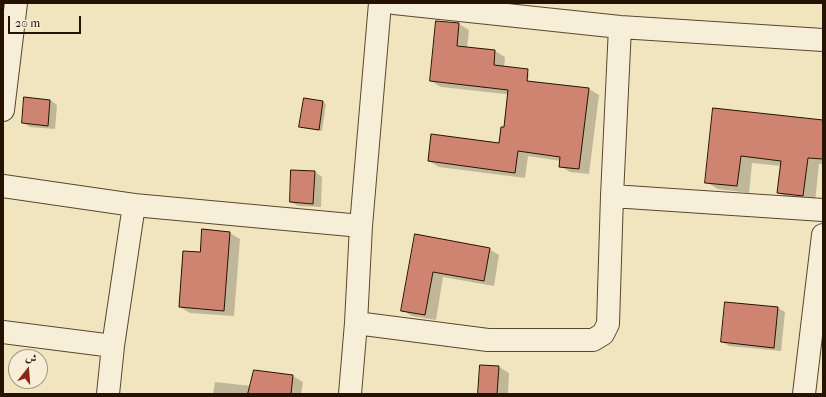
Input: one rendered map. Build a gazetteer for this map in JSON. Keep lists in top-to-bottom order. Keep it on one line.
{"scale_bar":"20 m","north":"top"}
